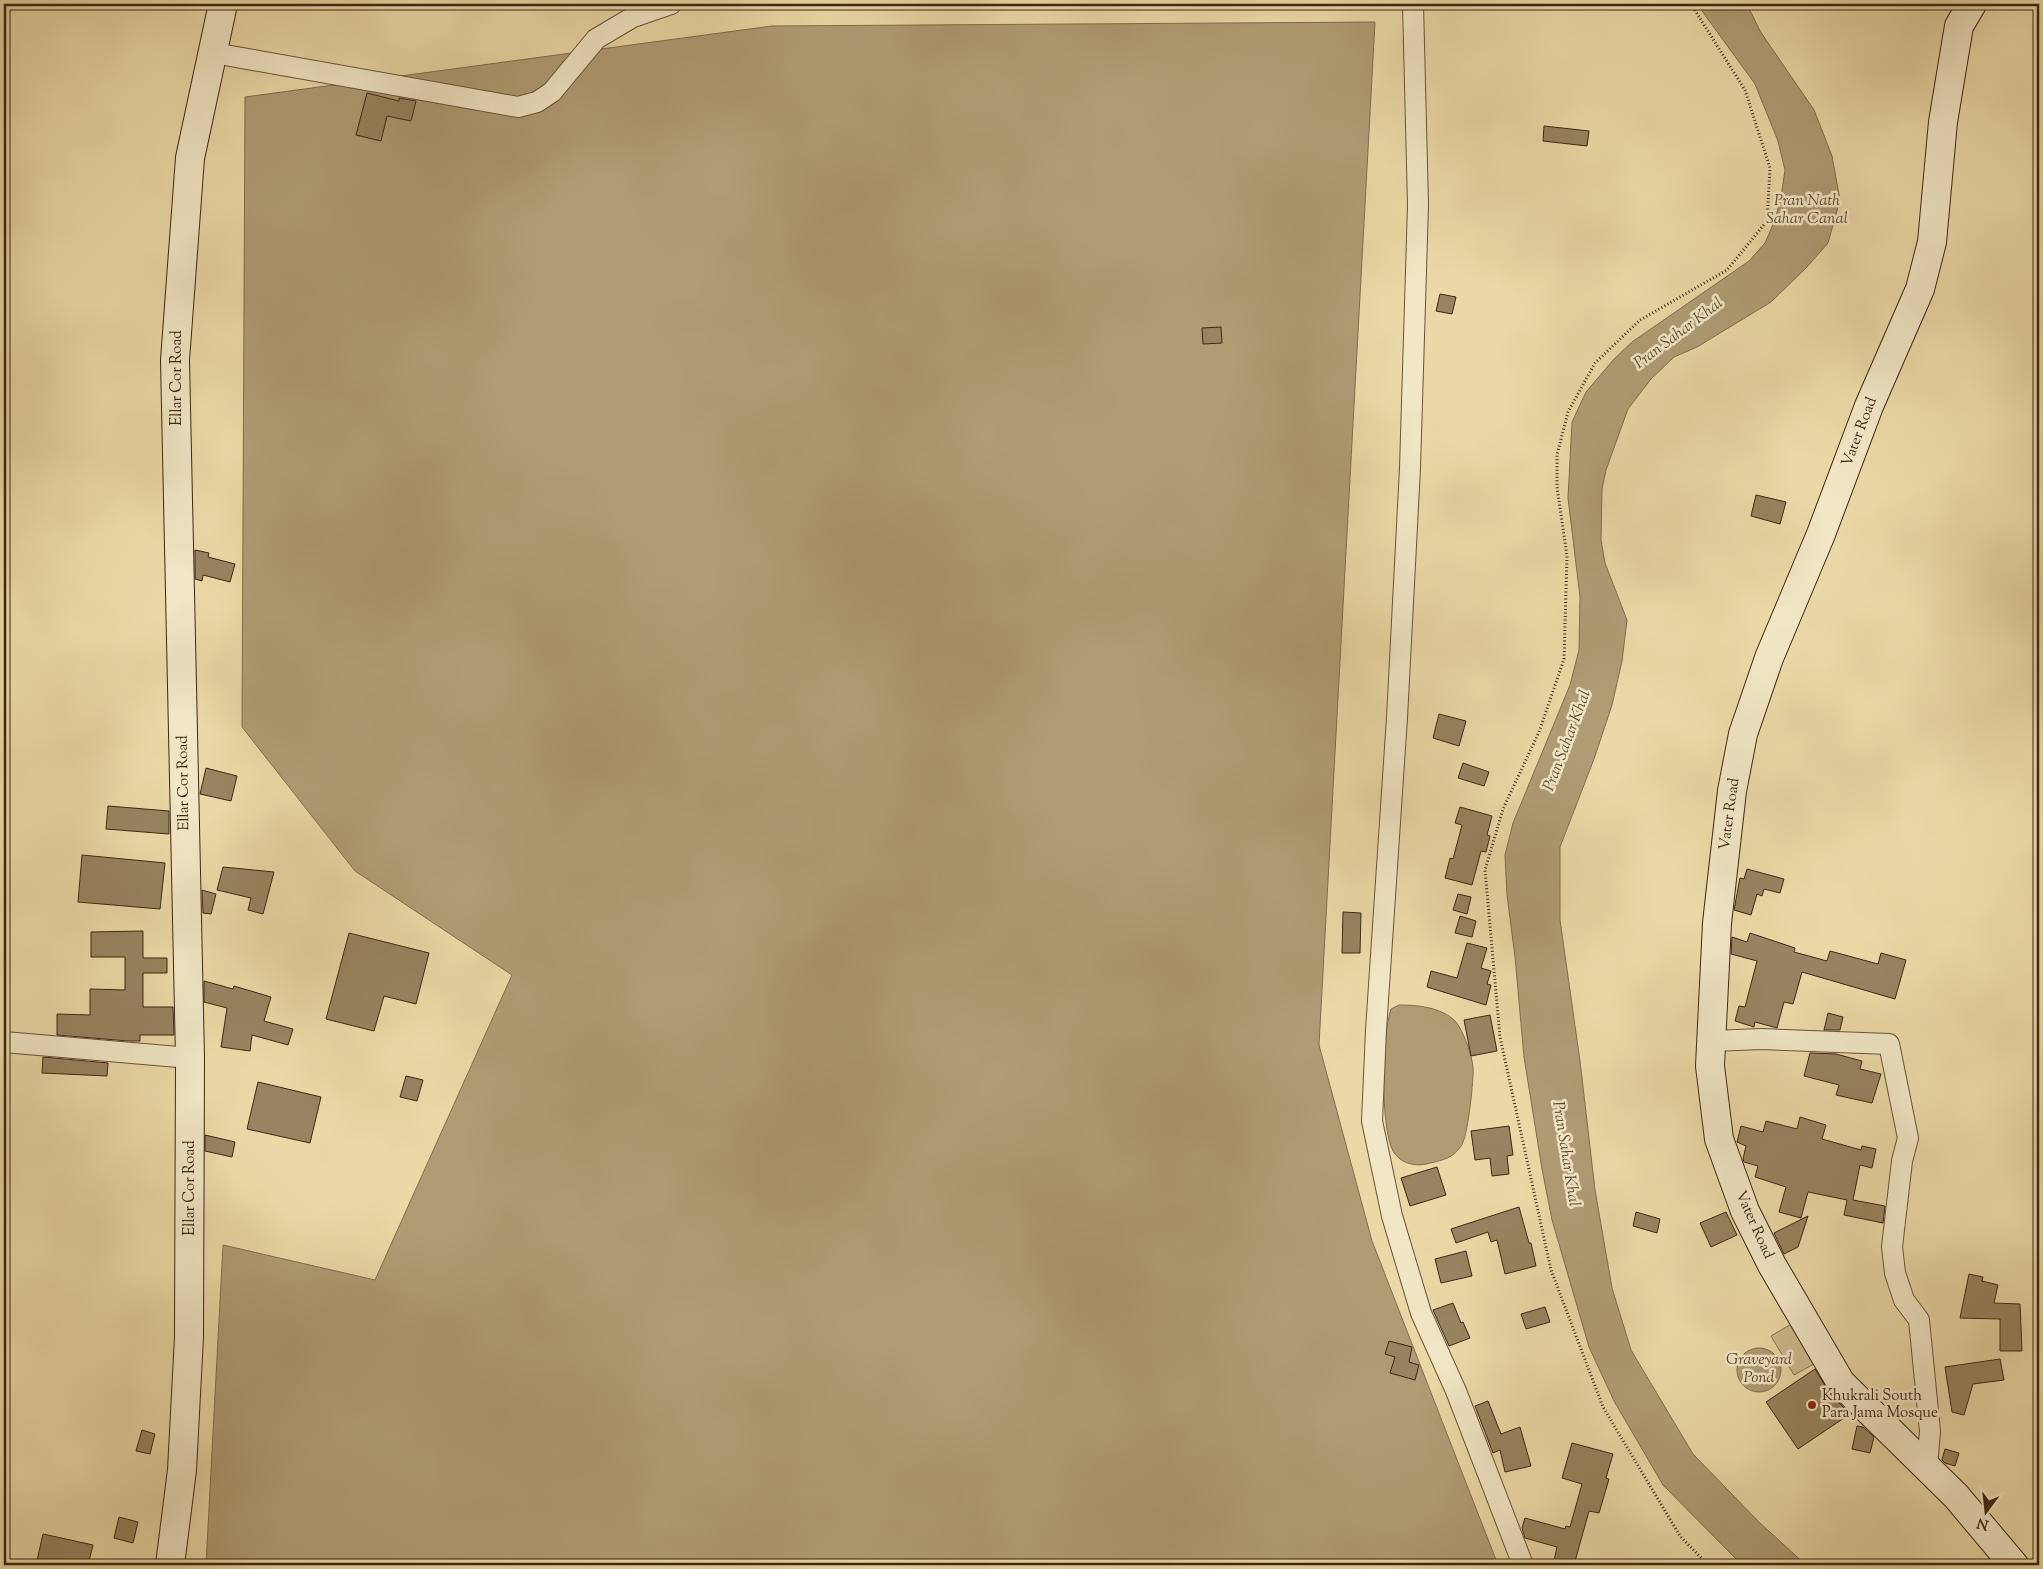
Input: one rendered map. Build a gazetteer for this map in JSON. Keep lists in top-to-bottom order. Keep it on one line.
{"streets":{"street":["Ellar Cor Road","Vater Road"]},"water":["Pran Nath Sahar Canal","Pran Sahar Khal","Graveyard Pond"],"places":["Khukrali South Para Jama Mosque"],"north":"bottom"}
